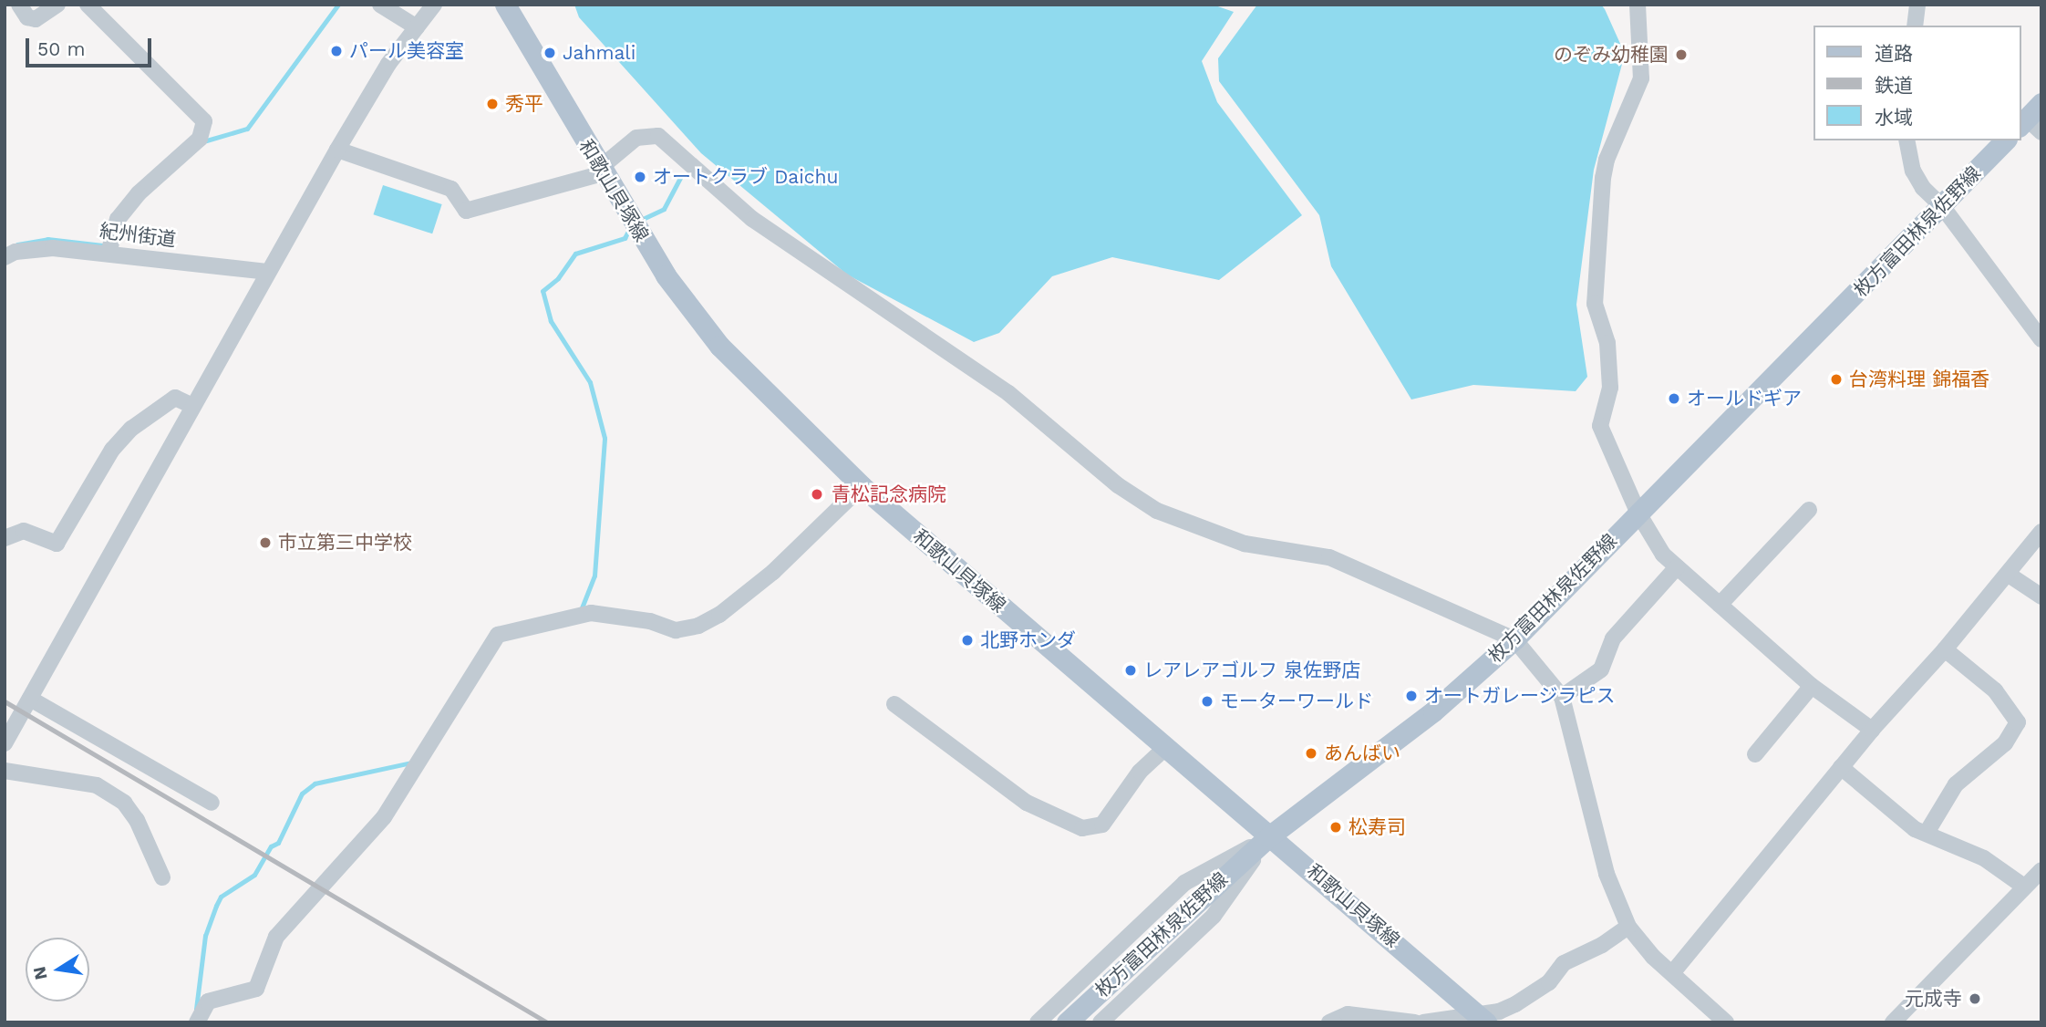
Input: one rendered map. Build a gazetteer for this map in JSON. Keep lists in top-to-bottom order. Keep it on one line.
{"streets":{"main road":["和歌山貝塚線","枚方富田林泉佐野線"],"street":["紀州街道"]},"crossings":[["和歌山貝塚線","枚方富田林泉佐野線"]],"places":["パール美容室","Jahmali","のぞみ幼稚園","秀平","オートクラブ Daichu","台湾料理 錦福香","オールドギア","青松記念病院","市立第三中学校","北野ホンダ","レアレアゴルフ 泉佐野店","オートガレージラピス","モーターワールド","あんばい","松寿司","元成寺"],"legend":["道路","鉄道","水域"],"scale_bar":"50 m","north":"left"}
